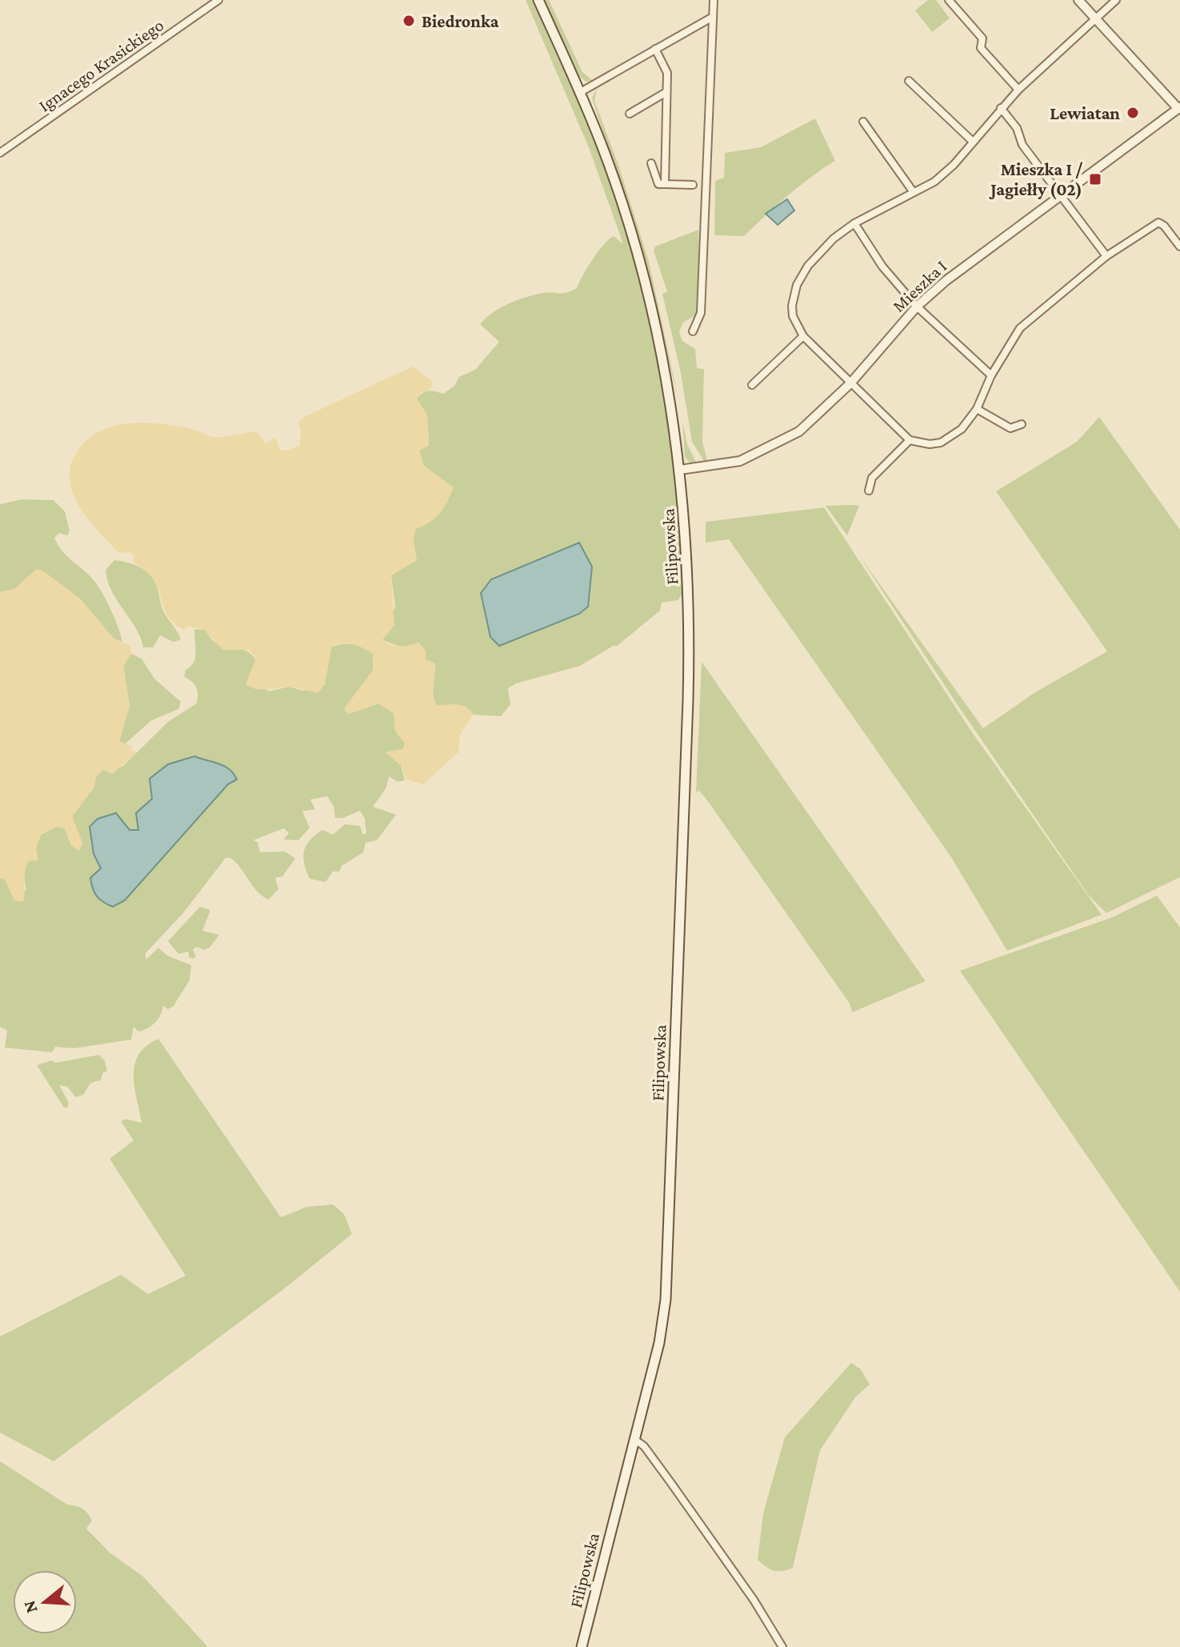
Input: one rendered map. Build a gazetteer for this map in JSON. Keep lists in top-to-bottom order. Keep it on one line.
{"streets":{"main road":["Filipowska"],"street":["Ignacego Krasickiego","Mieszka I"]},"crossings":[["Mieszka I","Filipowska"]],"places":{"other":["Biedronka","Lewiatan"],"transit":["Mieszka I / Jagiełły (02)"]},"north":"left"}
